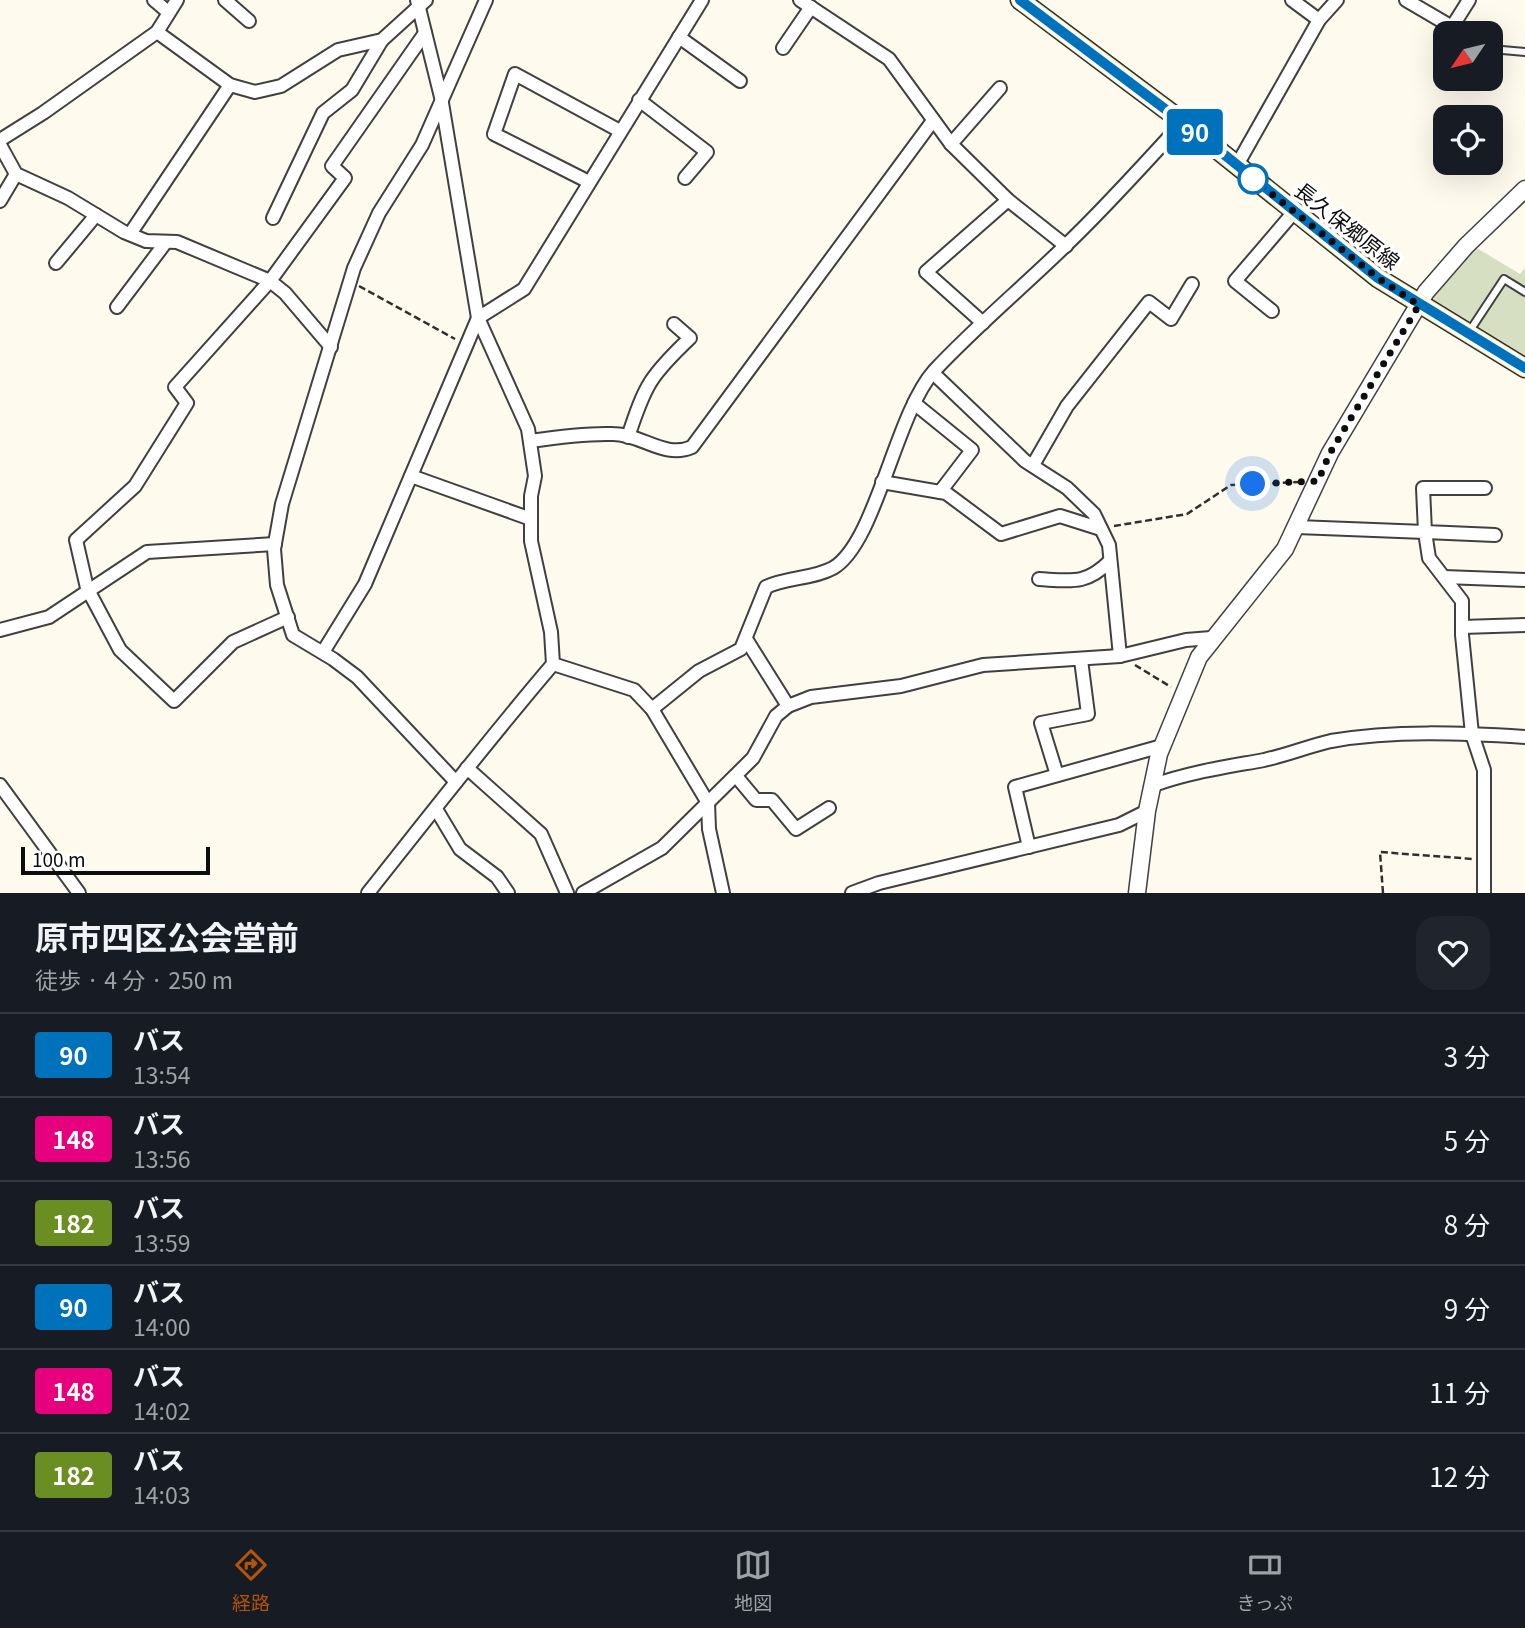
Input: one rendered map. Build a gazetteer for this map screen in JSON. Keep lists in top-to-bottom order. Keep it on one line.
{"streets":{"main road":["長久保郷原線"]},"lines":["bus line 90"],"scale_bar":"100 m","north":"bottom left","page":{"on_map":"90","scale":"100 m","heading":["原市四区公会堂前","徒歩 · 4 分 · 250 m"],"list":[{"mark":"90","name":"バス","note":"13:54","value":"3 分"},{"mark":"148","name":"バス","note":"13:56","value":"5 分"},{"mark":"182","name":"バス","note":"13:59","value":"8 分"},{"mark":"90","name":"バス","note":"14:00","value":"9 分"},{"mark":"148","name":"バス","note":"14:02","value":"11 分"},{"mark":"182","name":"バス","note":"14:03","value":"12 分"}],"tabs":["経路","地図","きっぷ"]}}
